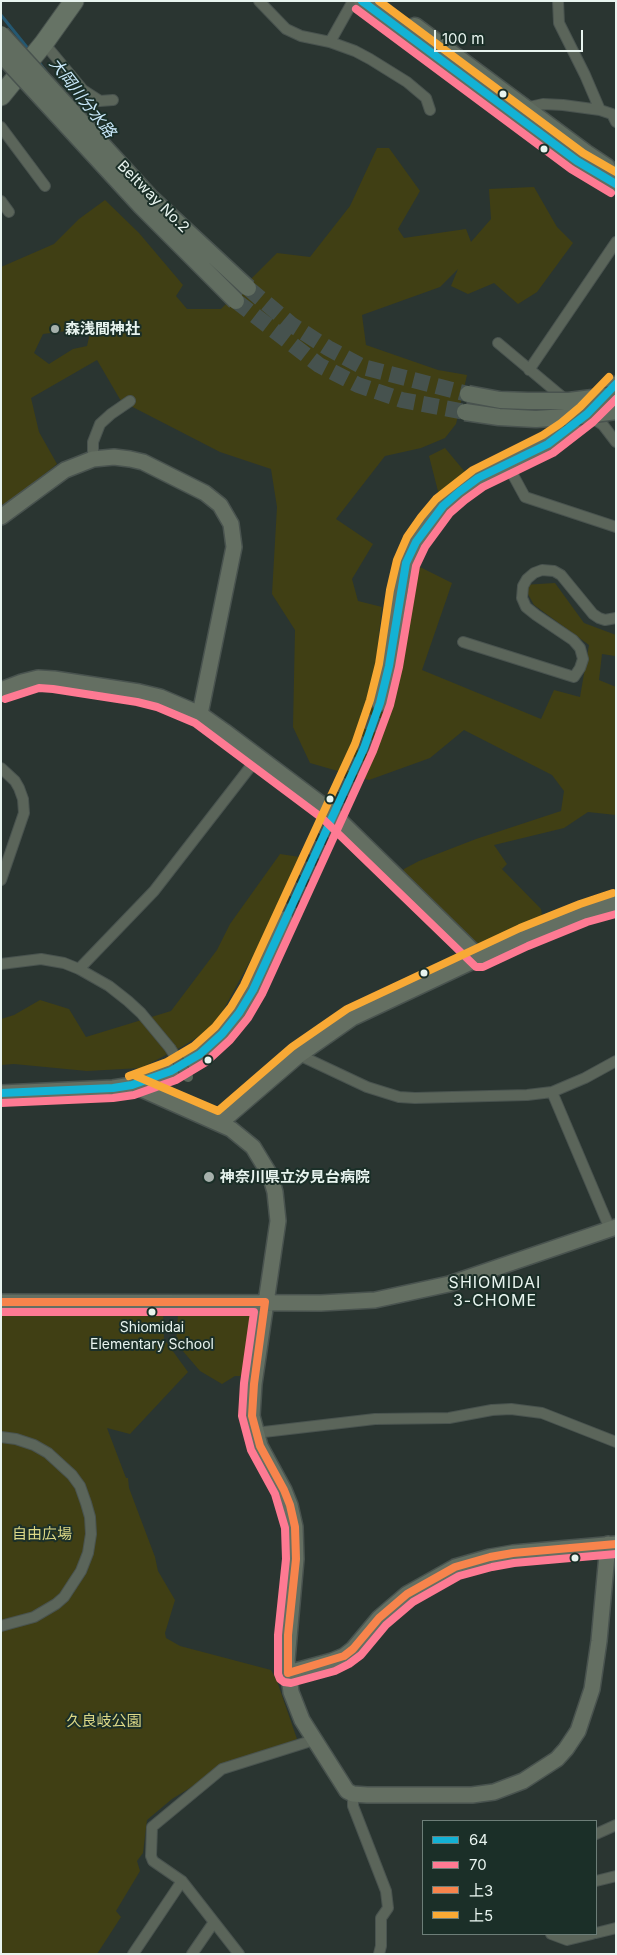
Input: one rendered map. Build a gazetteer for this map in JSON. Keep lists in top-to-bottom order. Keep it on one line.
{"streets":{"main road":["Beltway No.2"]},"districts":["SHIOMIDAI 3-CHOME"],"water":["大岡川分水路"],"parks":["自由広場","久良岐公園"],"places":["森浅間神社","神奈川県立汐見台病院","Shiomidai Elementary School"],"lines":["transit line 64","transit line 上5","transit line 70","transit line 上3"],"legend":["64","70","上3","上5"],"scale_bar":"100 m"}
